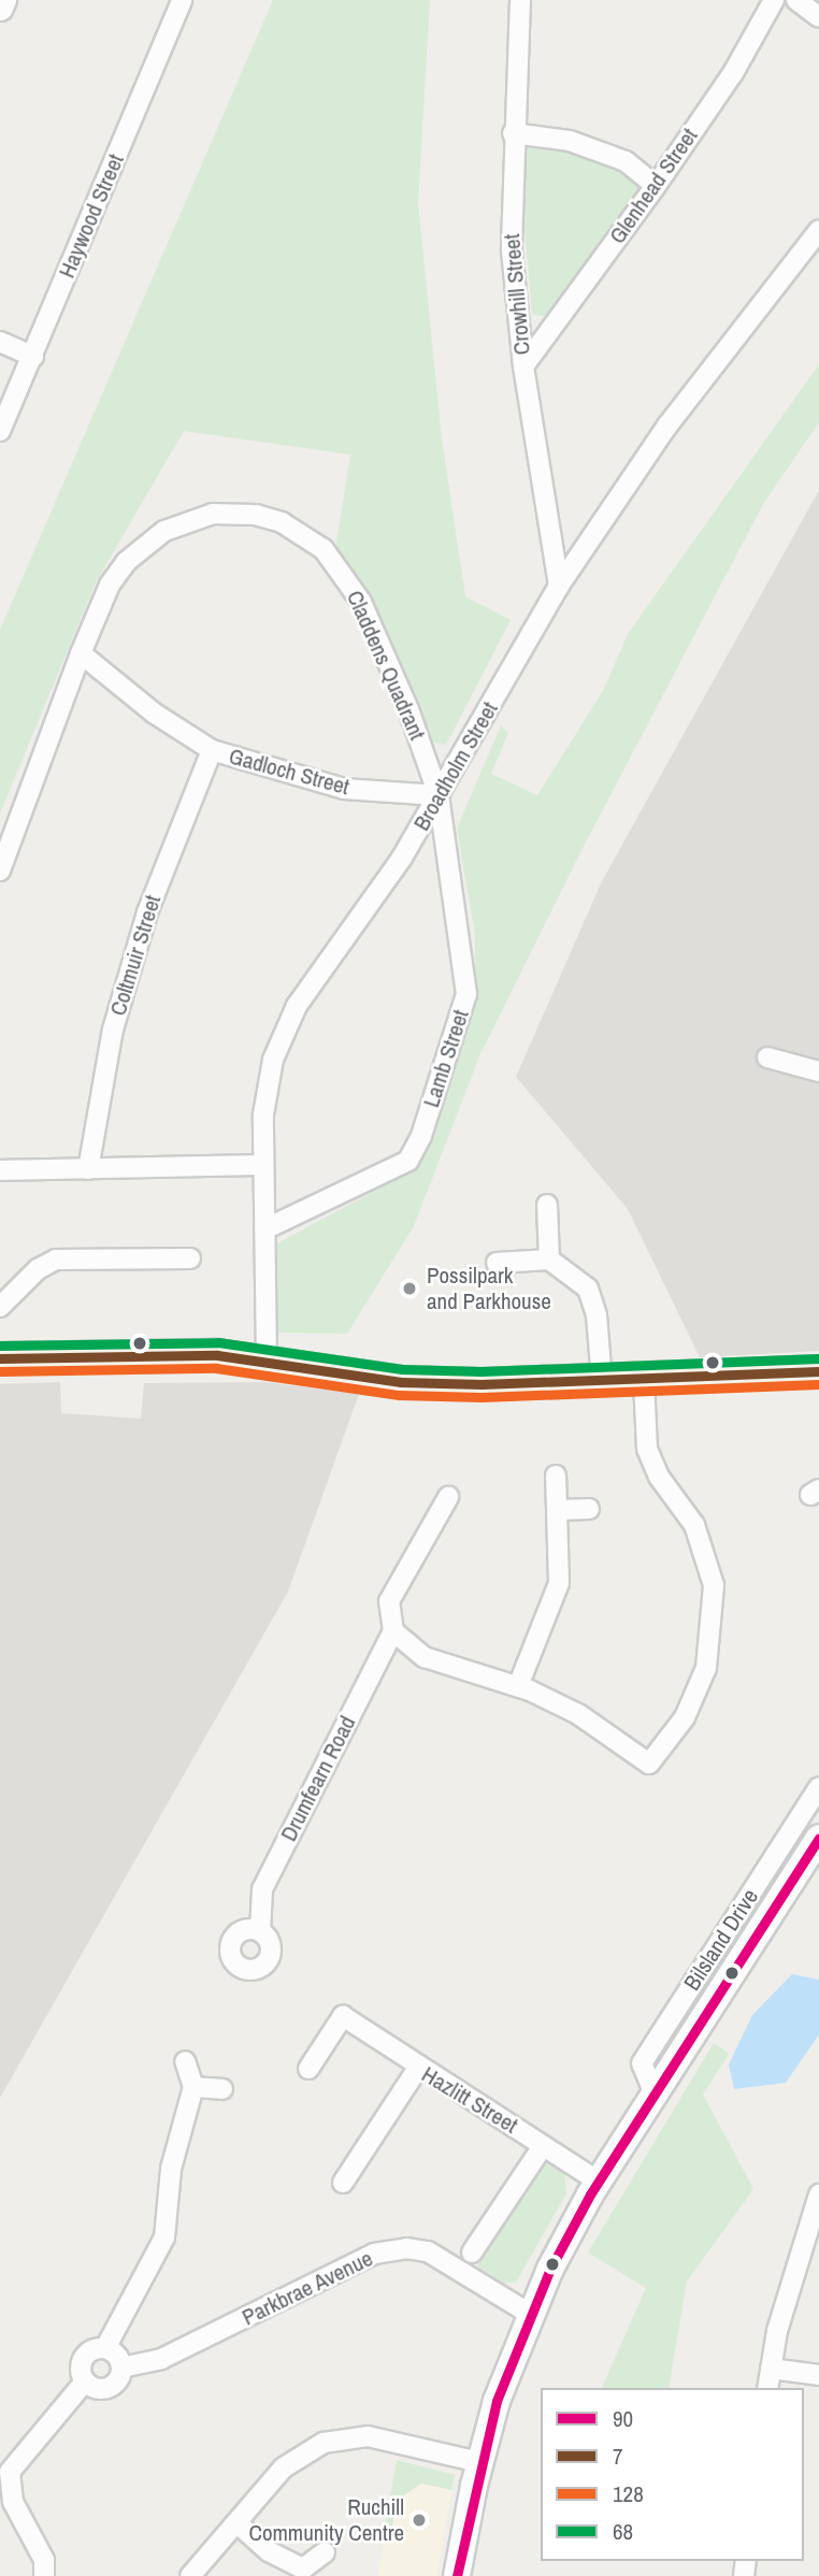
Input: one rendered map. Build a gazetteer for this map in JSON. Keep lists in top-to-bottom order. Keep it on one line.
{"streets":{"main road":["Bilsland Drive"],"street":["Glenhead Street","Haywood Street","Crowhill Street","Claddens Quadrant","Broadholm Street","Gadloch Street","Coltmuir Street","Lamb Street","Drumfearn Road","Hazlitt Street","Parkbrae Avenue"]},"crossings":[["Glenhead Street","Crowhill Street"],["Crowhill Street","Broadholm Street"],["Claddens Quadrant","Broadholm Street"],["Claddens Quadrant","Gadloch Street"],["Claddens Quadrant","Lamb Street"],["Broadholm Street","Gadloch Street"],["Broadholm Street","Lamb Street"],["Gadloch Street","Coltmuir Street"],["Gadloch Street","Lamb Street"],["Bilsland Drive","Hazlitt Street"],["Bilsland Drive","Parkbrae Avenue"]],"places":["Possilpark and Parkhouse","Ruchill Community Centre"],"lines":["transit line 68","transit line 7","transit line 128","transit line 90"],"legend":["90","7","128","68"]}
